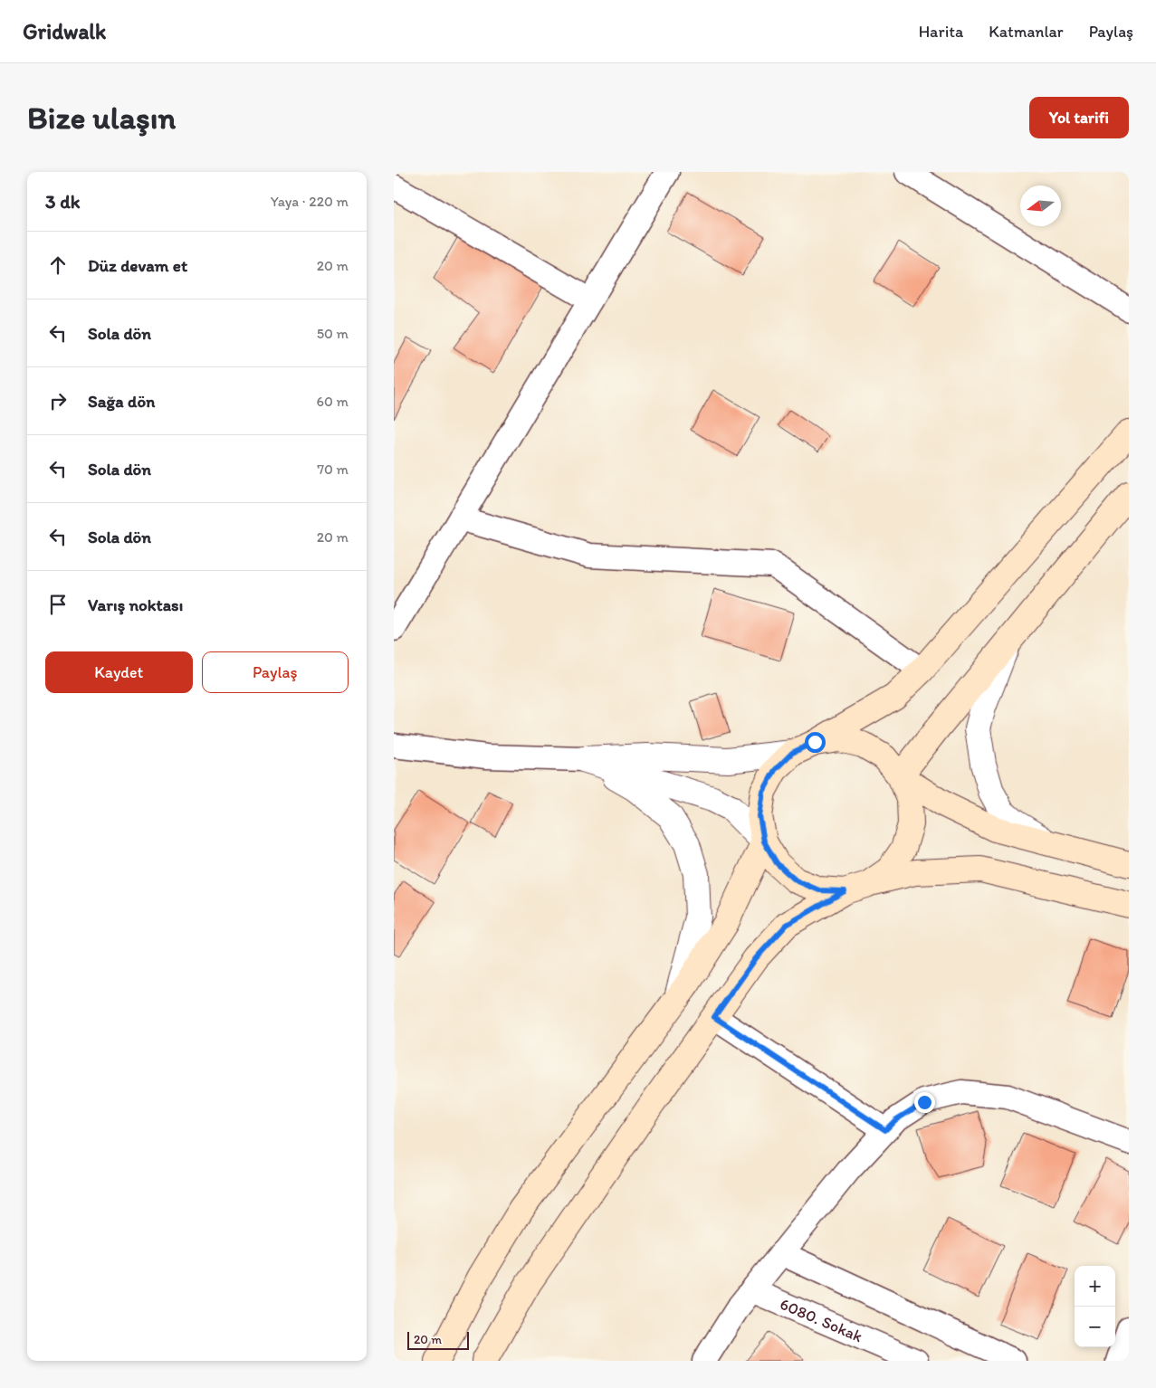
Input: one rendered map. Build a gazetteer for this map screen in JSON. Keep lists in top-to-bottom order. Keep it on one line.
{"streets":{"street":["6080. Sokak"]},"scale_bar":"20 m","north":"left","page":{"header":"Gridwalk","nav":["Harita","Katmanlar","Paylaş"],"buttons":["Yol tarifi",["Kaydet","Paylaş"]],"title":"Bize ulaşın","heading":["3 dk","Yaya · 220 m"],"list":[["Düz devam et","20 m"],["Sola dön","50 m"],["Sağa dön","60 m"],["Sola dön","70 m"],["Sola dön","20 m"],"Varış noktası"],"map_buttons":["+","−"],"scale":"20 m"}}
